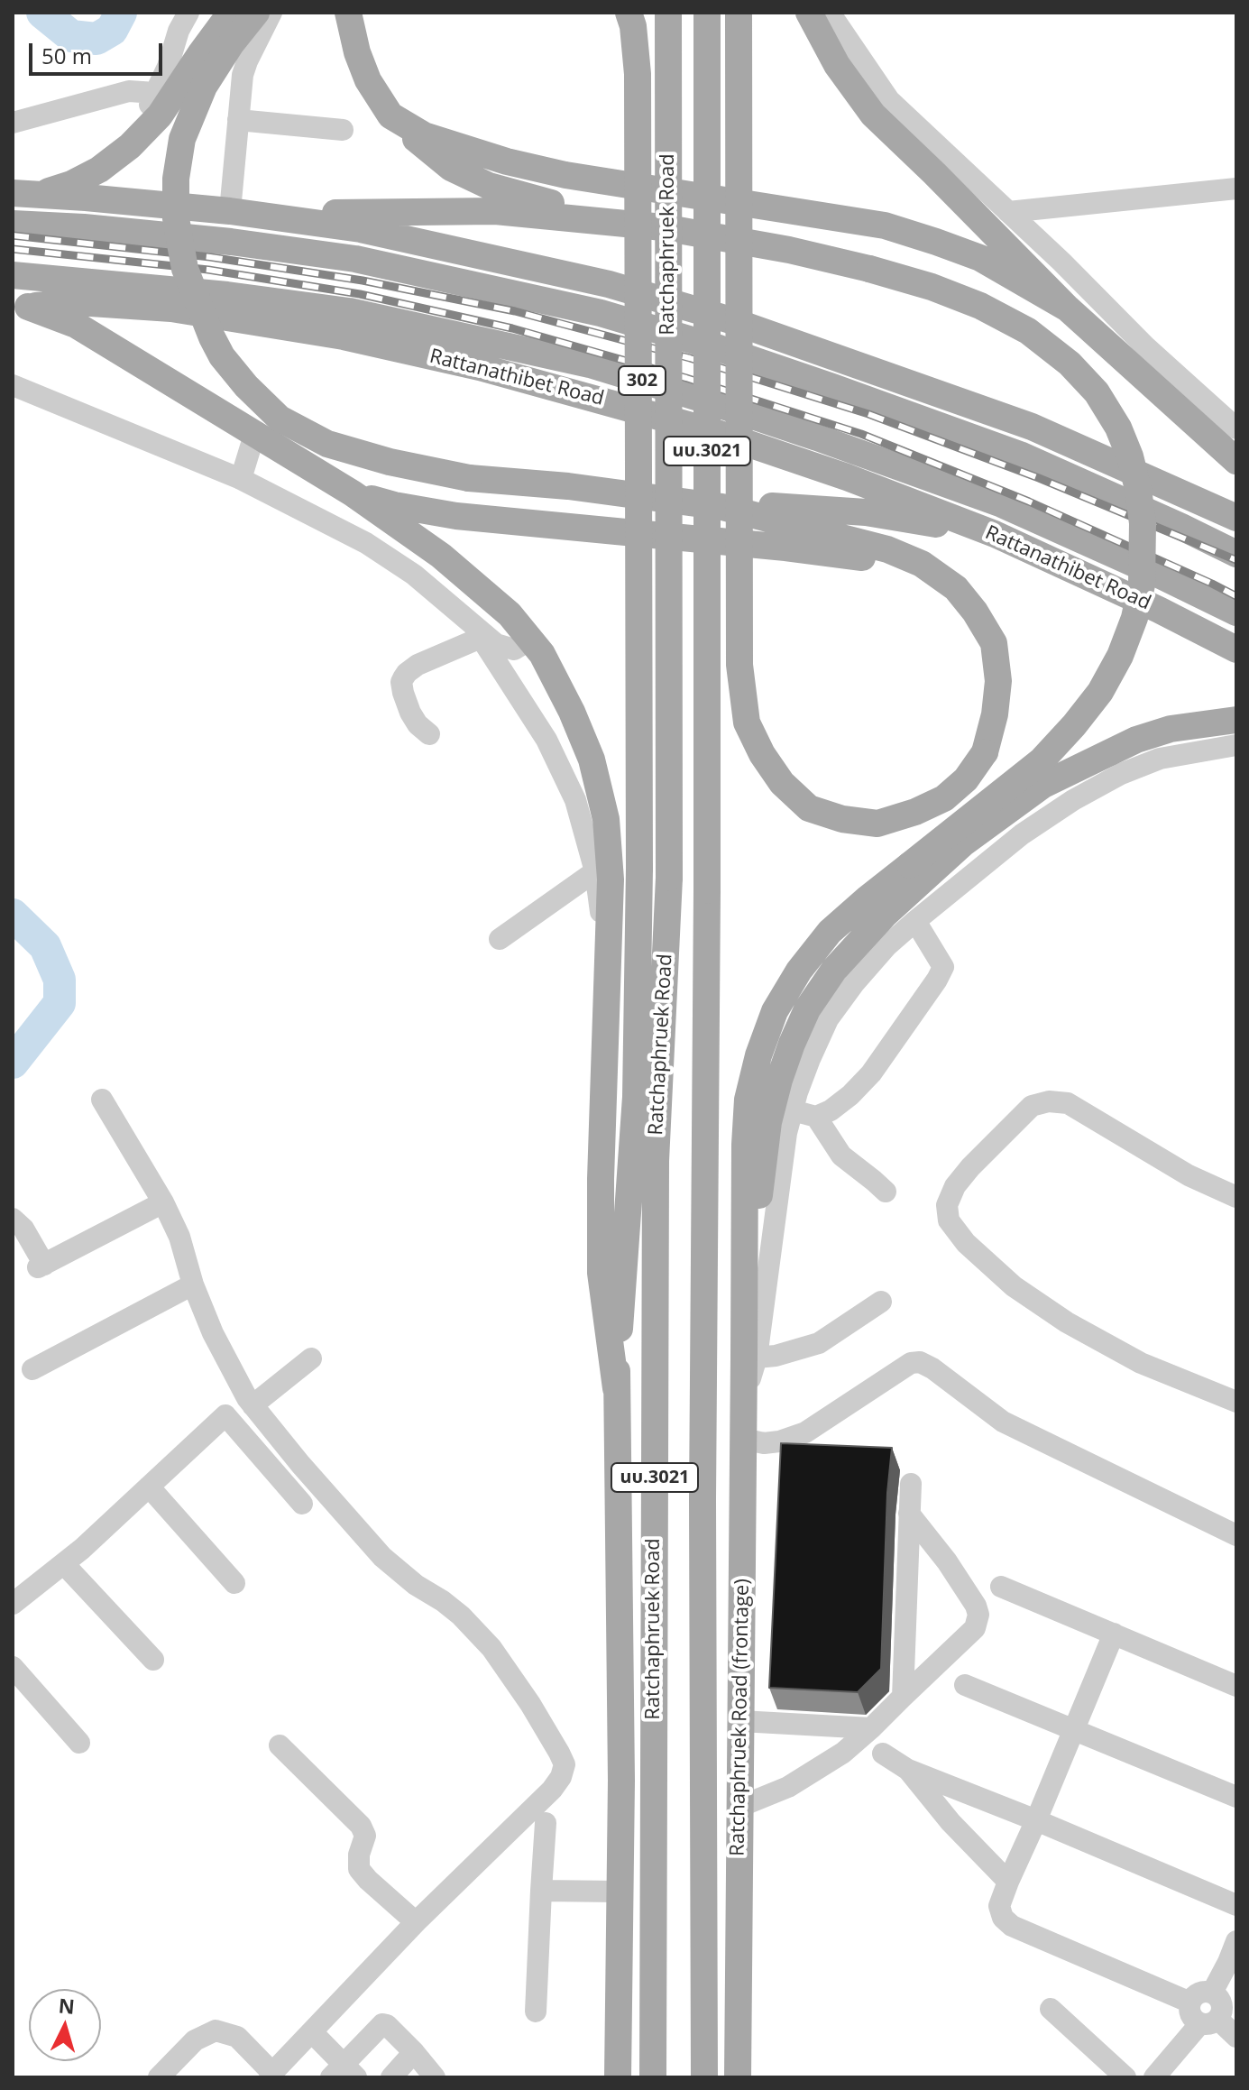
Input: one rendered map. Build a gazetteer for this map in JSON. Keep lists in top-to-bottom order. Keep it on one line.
{"streets":{"main road":["Ratchaphruek Road","Rattanathibet Road","302","นบ.3021","Ratchaphruek Road (frontage)"]},"scale_bar":"50 m","north":"top"}
